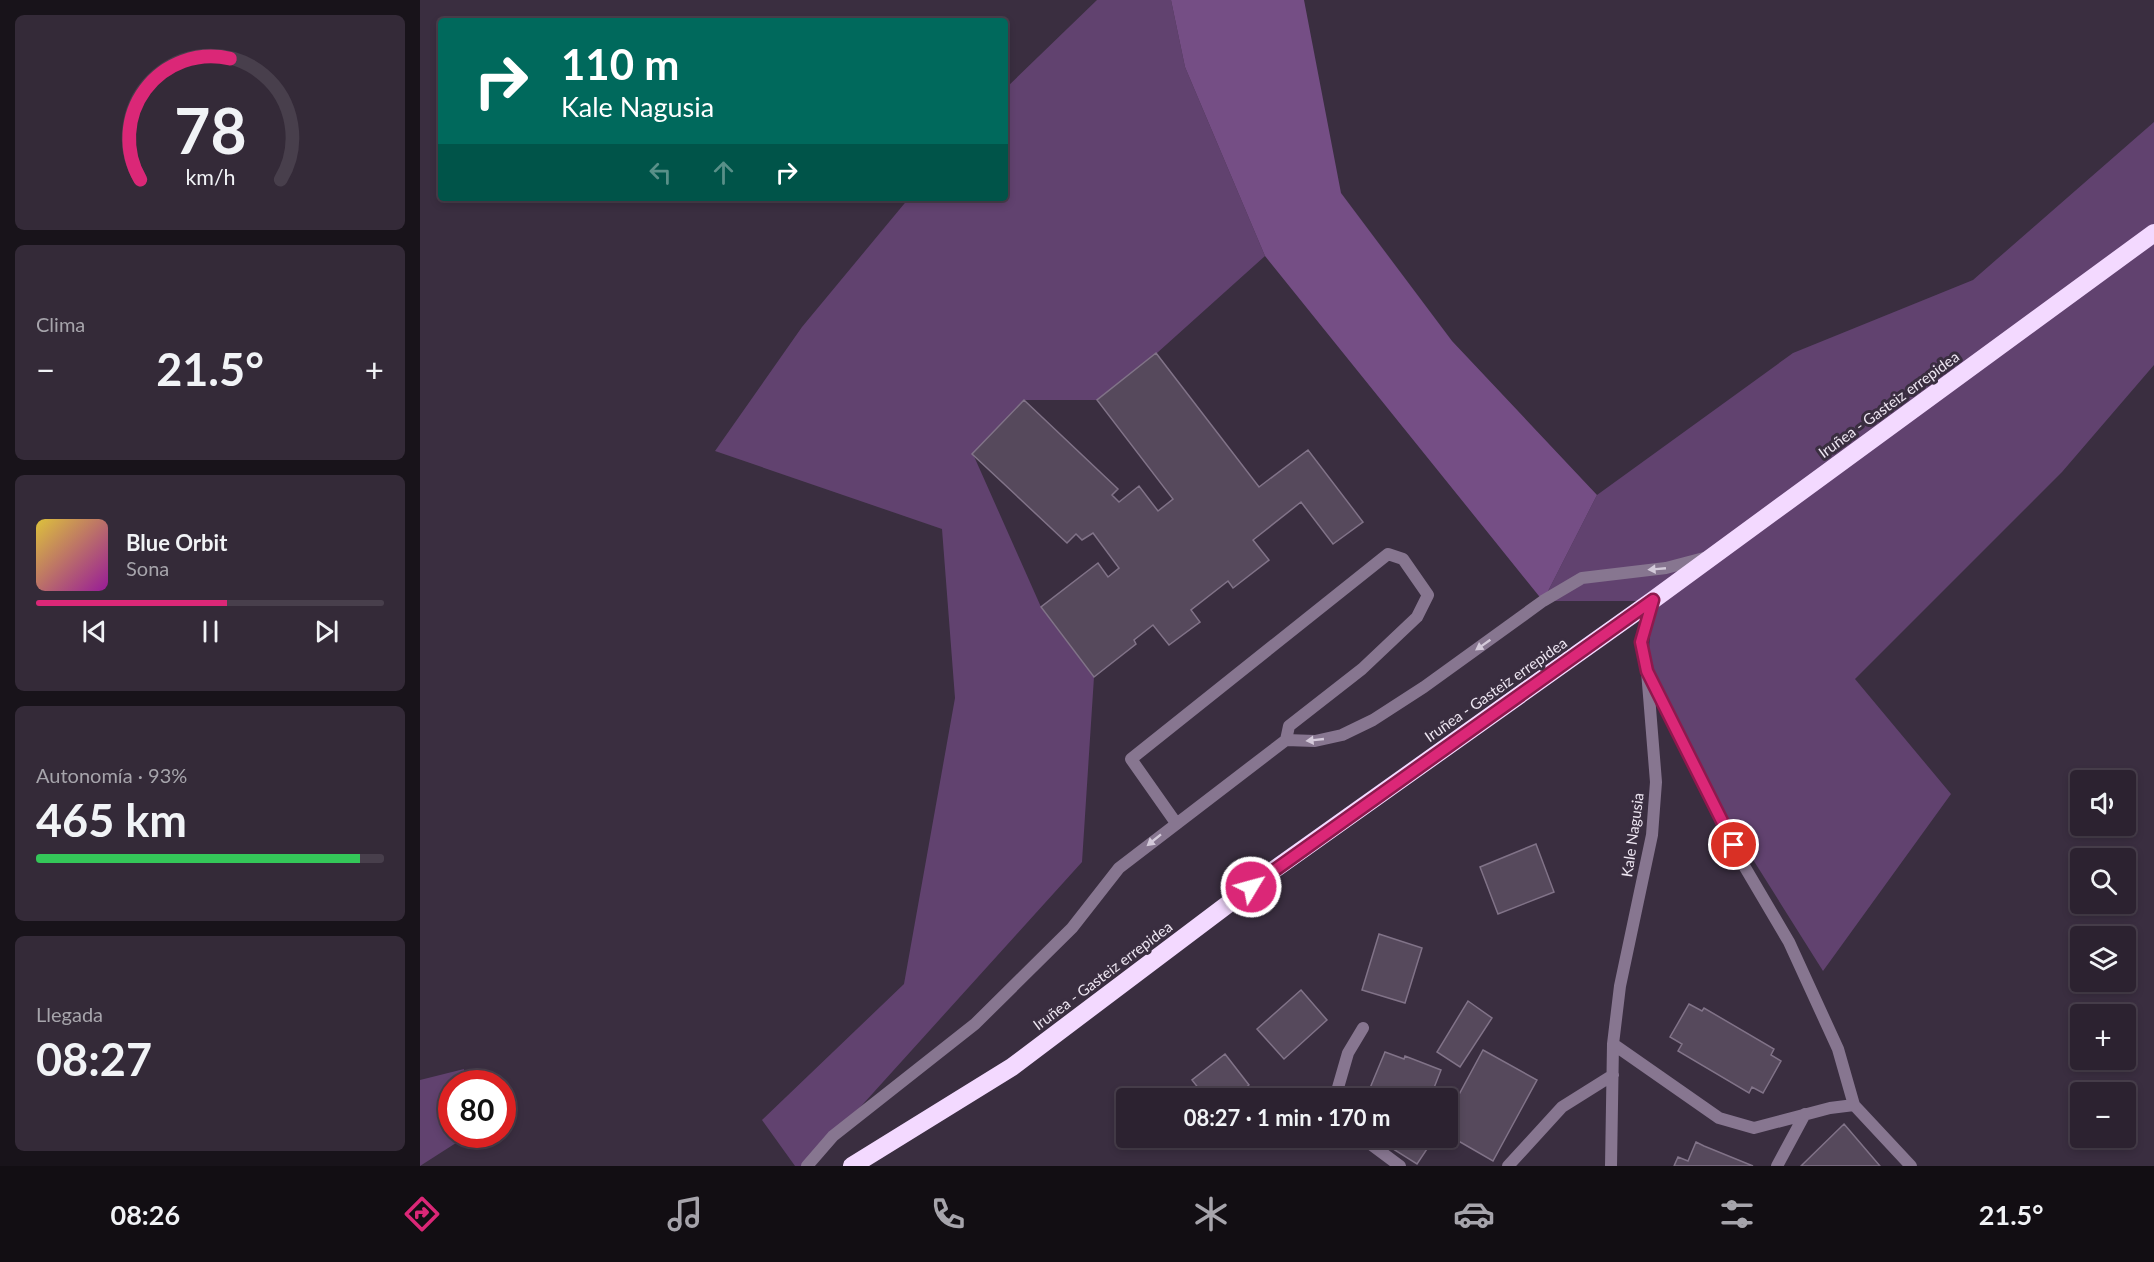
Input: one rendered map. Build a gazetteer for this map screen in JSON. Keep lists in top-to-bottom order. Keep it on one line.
{"streets":{"highway":["Iruñea - Gasteiz errepidea"],"street":["Kale Nagusia"]},"crossings":[["Iruñea - Gasteiz errepidea","Kale Nagusia"]],"page":{"turn":["110 m","Kale Nagusia"],"tile":["Clima",["Autonomía · 93%","465 km"],["Llegada","08:27"]],"heat":["−","21.5°","+"],"song":["Blue Orbit","Sona"],"map_buttons":["+","−"],"limit":"80","trip":"08:27 · 1 min · 170 m","tabs":["08:26","21.5°"],"gauge":["78","km/h"]}}
